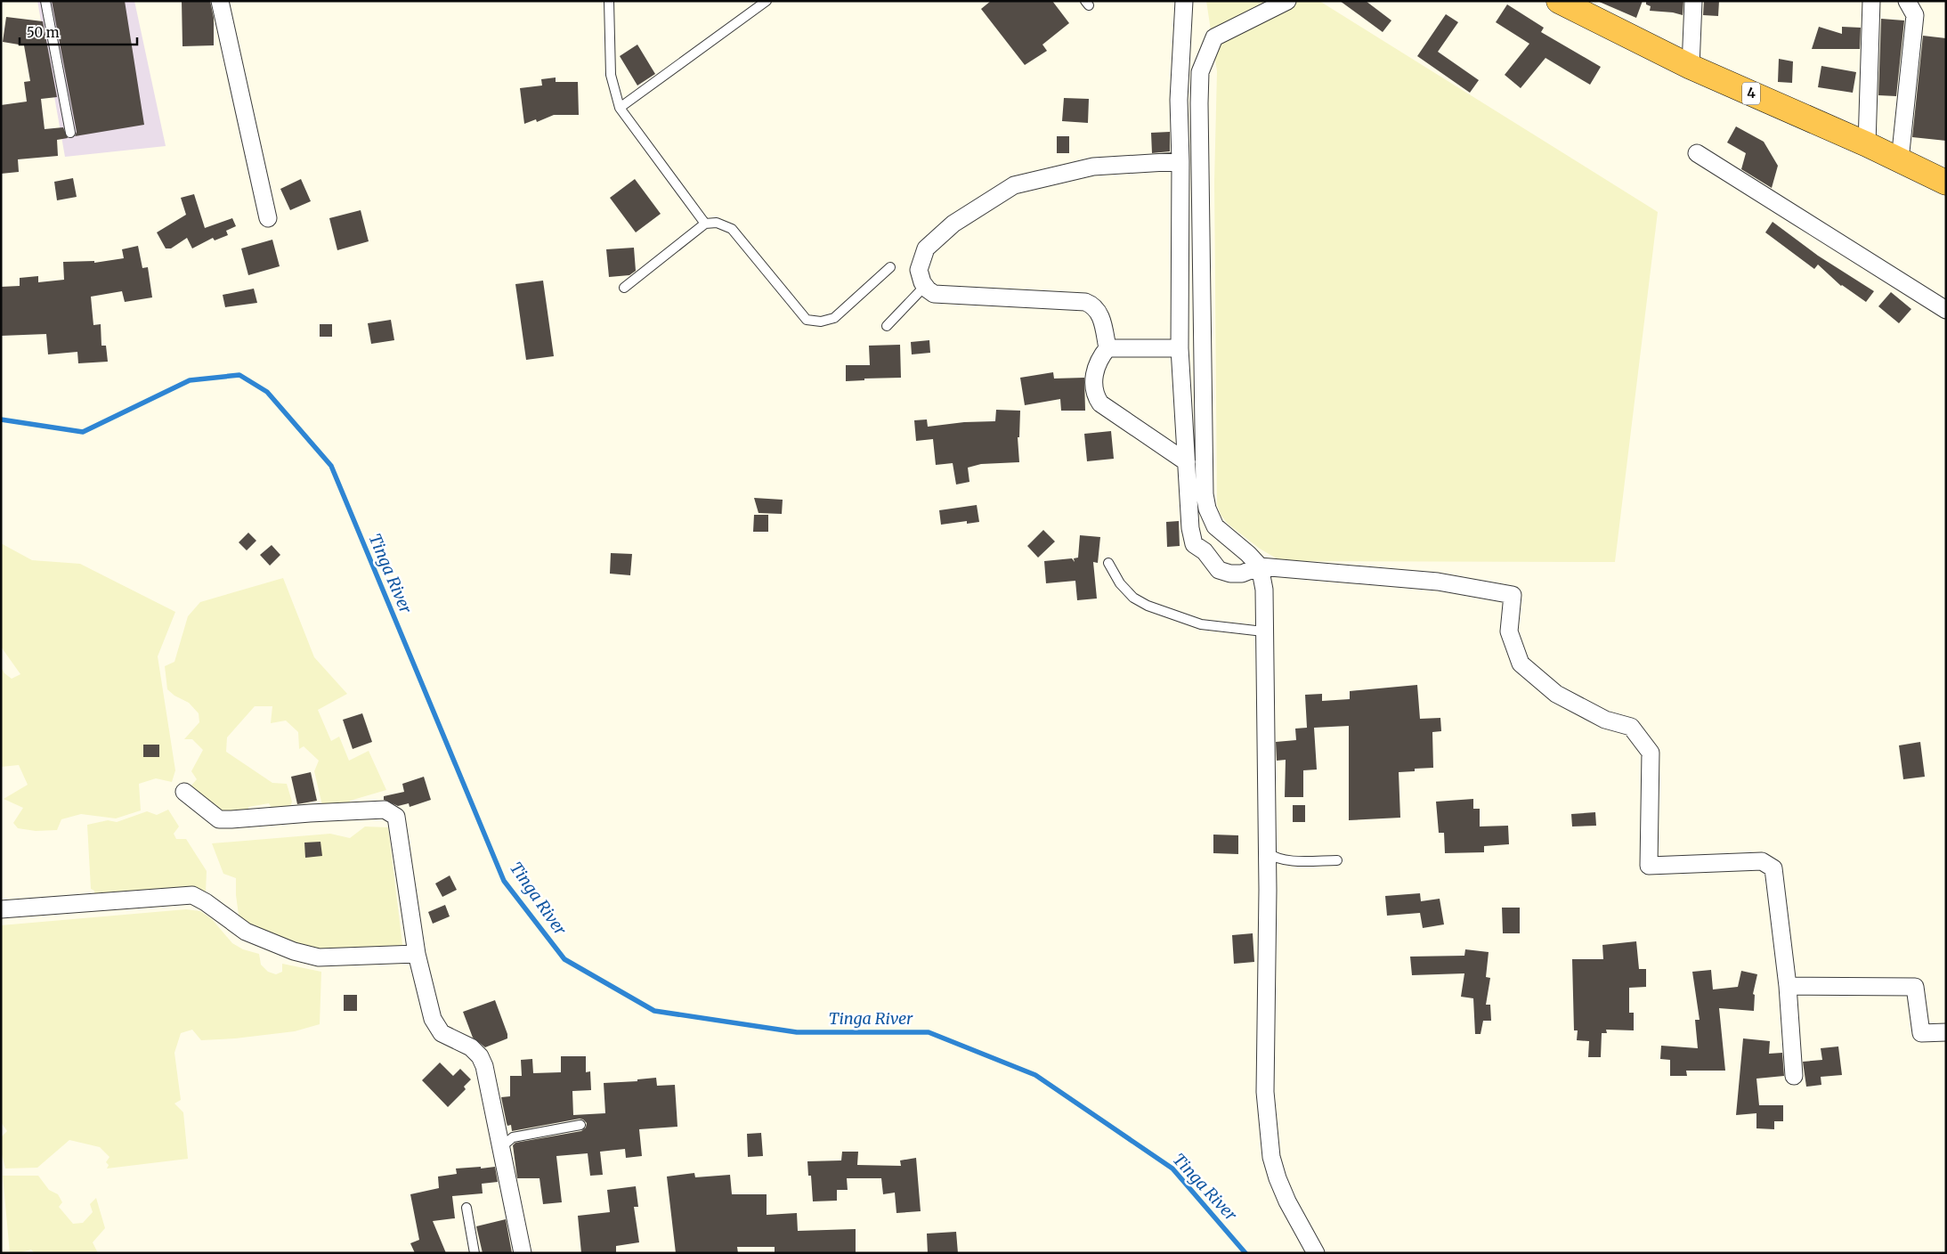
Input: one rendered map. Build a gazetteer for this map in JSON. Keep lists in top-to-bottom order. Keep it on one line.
{"streets":{"highway":["4"]},"water":["Tinga River"],"scale_bar":"50 m"}
